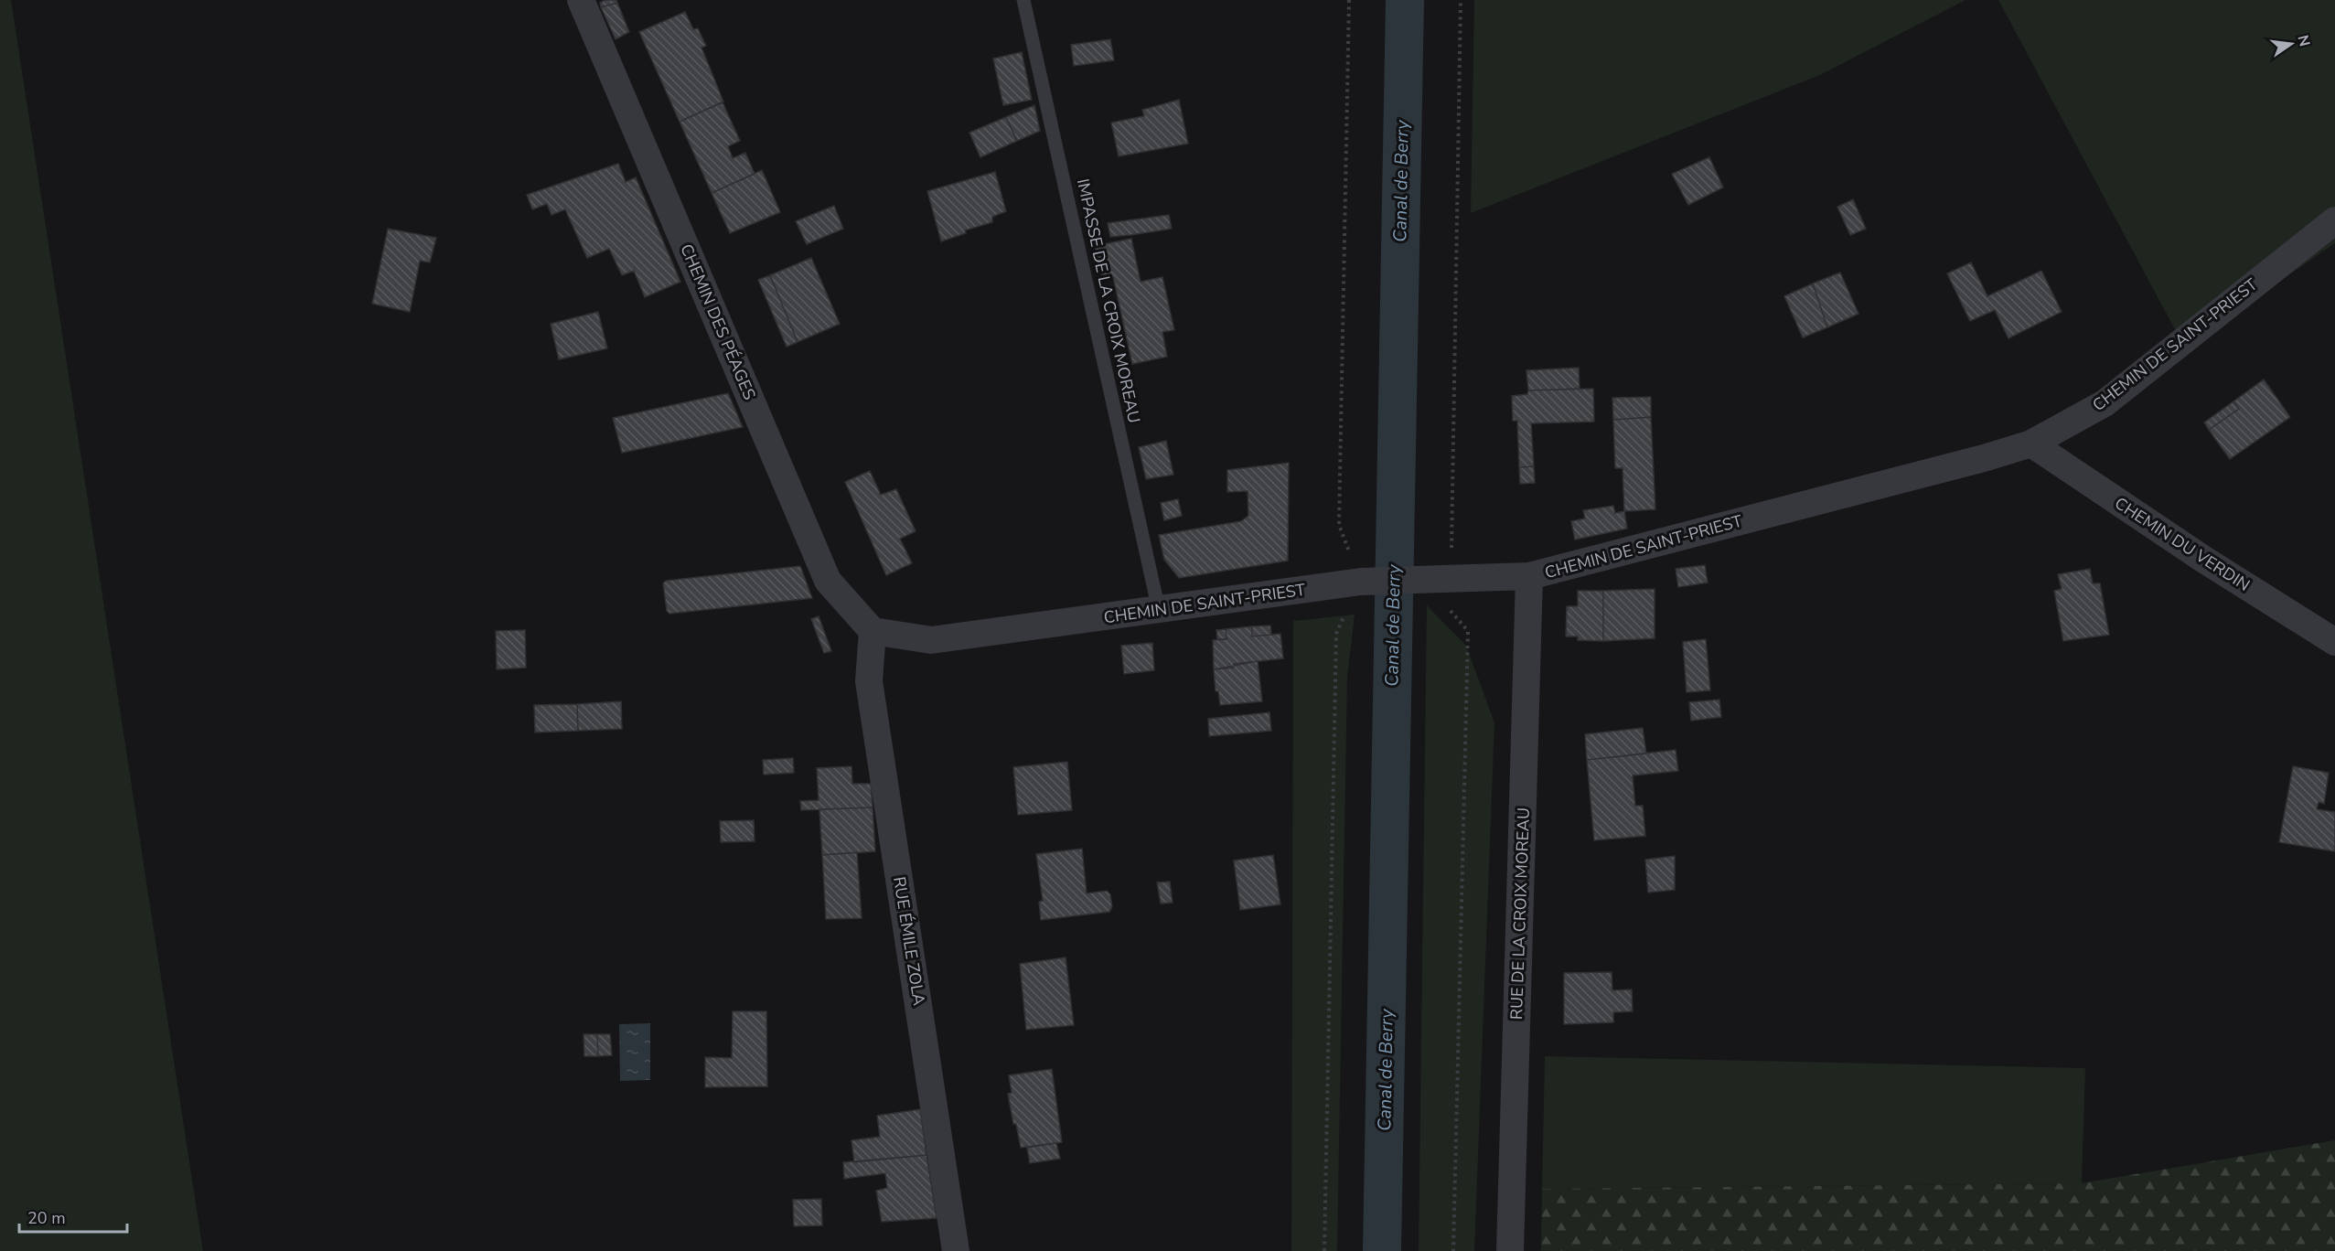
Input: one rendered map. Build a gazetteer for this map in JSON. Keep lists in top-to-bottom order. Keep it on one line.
{"streets":{"street":["CHEMIN DES PÉAGES","CHEMIN DE SAINT-PRIEST","CHEMIN DU VERDIN","RUE DE LA CROIX MOREAU","RUE ÉMILE ZOLA"],"lane":["IMPASSE DE LA CROIX MOREAU"]},"crossings":[["IMPASSE DE LA CROIX MOREAU","CHEMIN DE SAINT-PRIEST"],["CHEMIN DES PÉAGES","CHEMIN DE SAINT-PRIEST"],["CHEMIN DES PÉAGES","RUE ÉMILE ZOLA"],["CHEMIN DE SAINT-PRIEST","CHEMIN DU VERDIN"],["CHEMIN DE SAINT-PRIEST","RUE DE LA CROIX MOREAU"],["CHEMIN DE SAINT-PRIEST","RUE ÉMILE ZOLA"]],"water":["Canal de Berry"],"scale_bar":"20 m","north":"right"}
